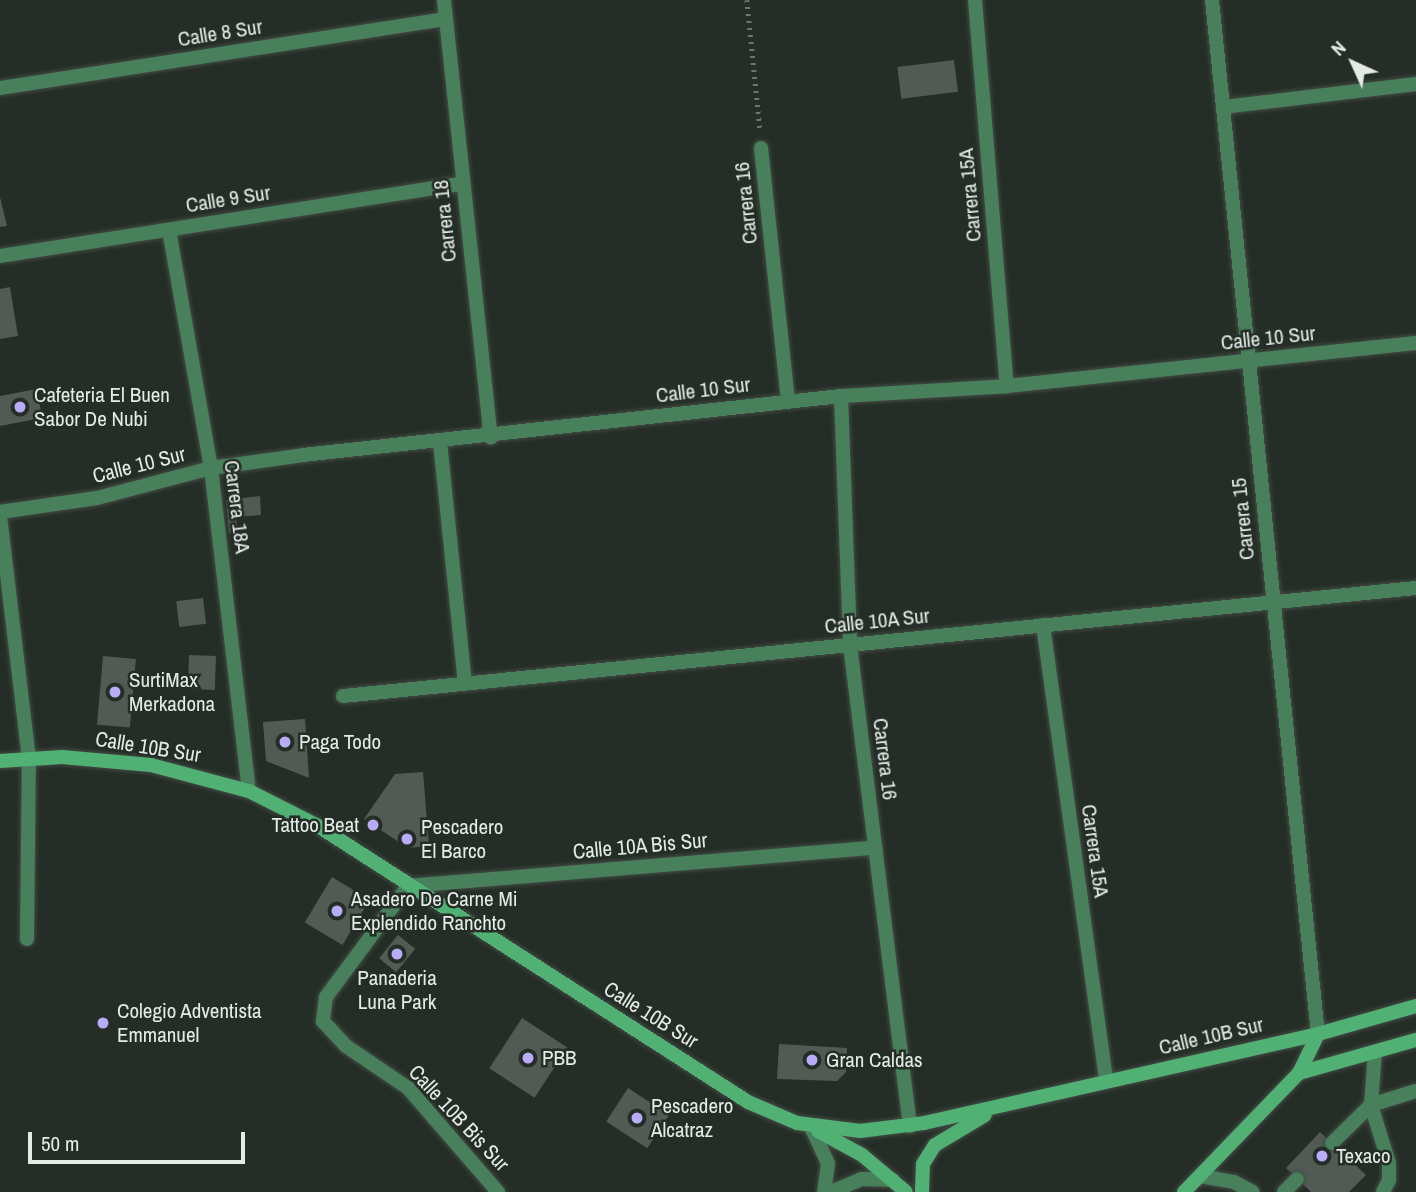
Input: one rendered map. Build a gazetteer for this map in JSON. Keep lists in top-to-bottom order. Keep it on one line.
{"streets":{"main road":["Calle 10B Sur"],"street":["Calle 8 Sur","Carrera 15A","Calle 9 Sur","Carrera 16","Carrera 18","Calle 10 Sur","Carrera 18A","Carrera 15","Calle 10A Sur","Calle 10A Bis Sur","Calle 10B Bis Sur"]},"crossings":[["Calle 8 Sur","Carrera 18"],["Carrera 15A","Calle 10 Sur"],["Carrera 15A","Calle 10A Sur"],["Carrera 15A","Calle 10B Sur"],["Calle 9 Sur","Carrera 18"],["Calle 9 Sur","Carrera 18A"],["Carrera 16","Calle 10 Sur"],["Carrera 16","Calle 10A Sur"],["Carrera 16","Calle 10B Sur"],["Carrera 16","Calle 10A Bis Sur"],["Carrera 18","Calle 10 Sur"],["Calle 10 Sur","Carrera 18A"],["Calle 10 Sur","Carrera 15"],["Carrera 18A","Calle 10B Sur"],["Carrera 15","Calle 10A Sur"],["Carrera 15","Calle 10B Sur"],["Calle 10B Sur","Calle 10A Bis Sur"],["Calle 10B Sur","Calle 10B Bis Sur"],["Calle 10A Bis Sur","Calle 10B Bis Sur"]],"places":["Cafeteria El Buen Sabor De Nubi","SurtiMax Merkadona","Paga Todo","Tattoo Beat","Pescadero El Barco","Asadero De Carne Mi Explendido Ranchto","Panaderia Luna Park","Colegio Adventista Emmanuel","PBB","Gran Caldas","Pescadero Alcatraz","Texaco"],"scale_bar":"50 m","north":"top left"}
